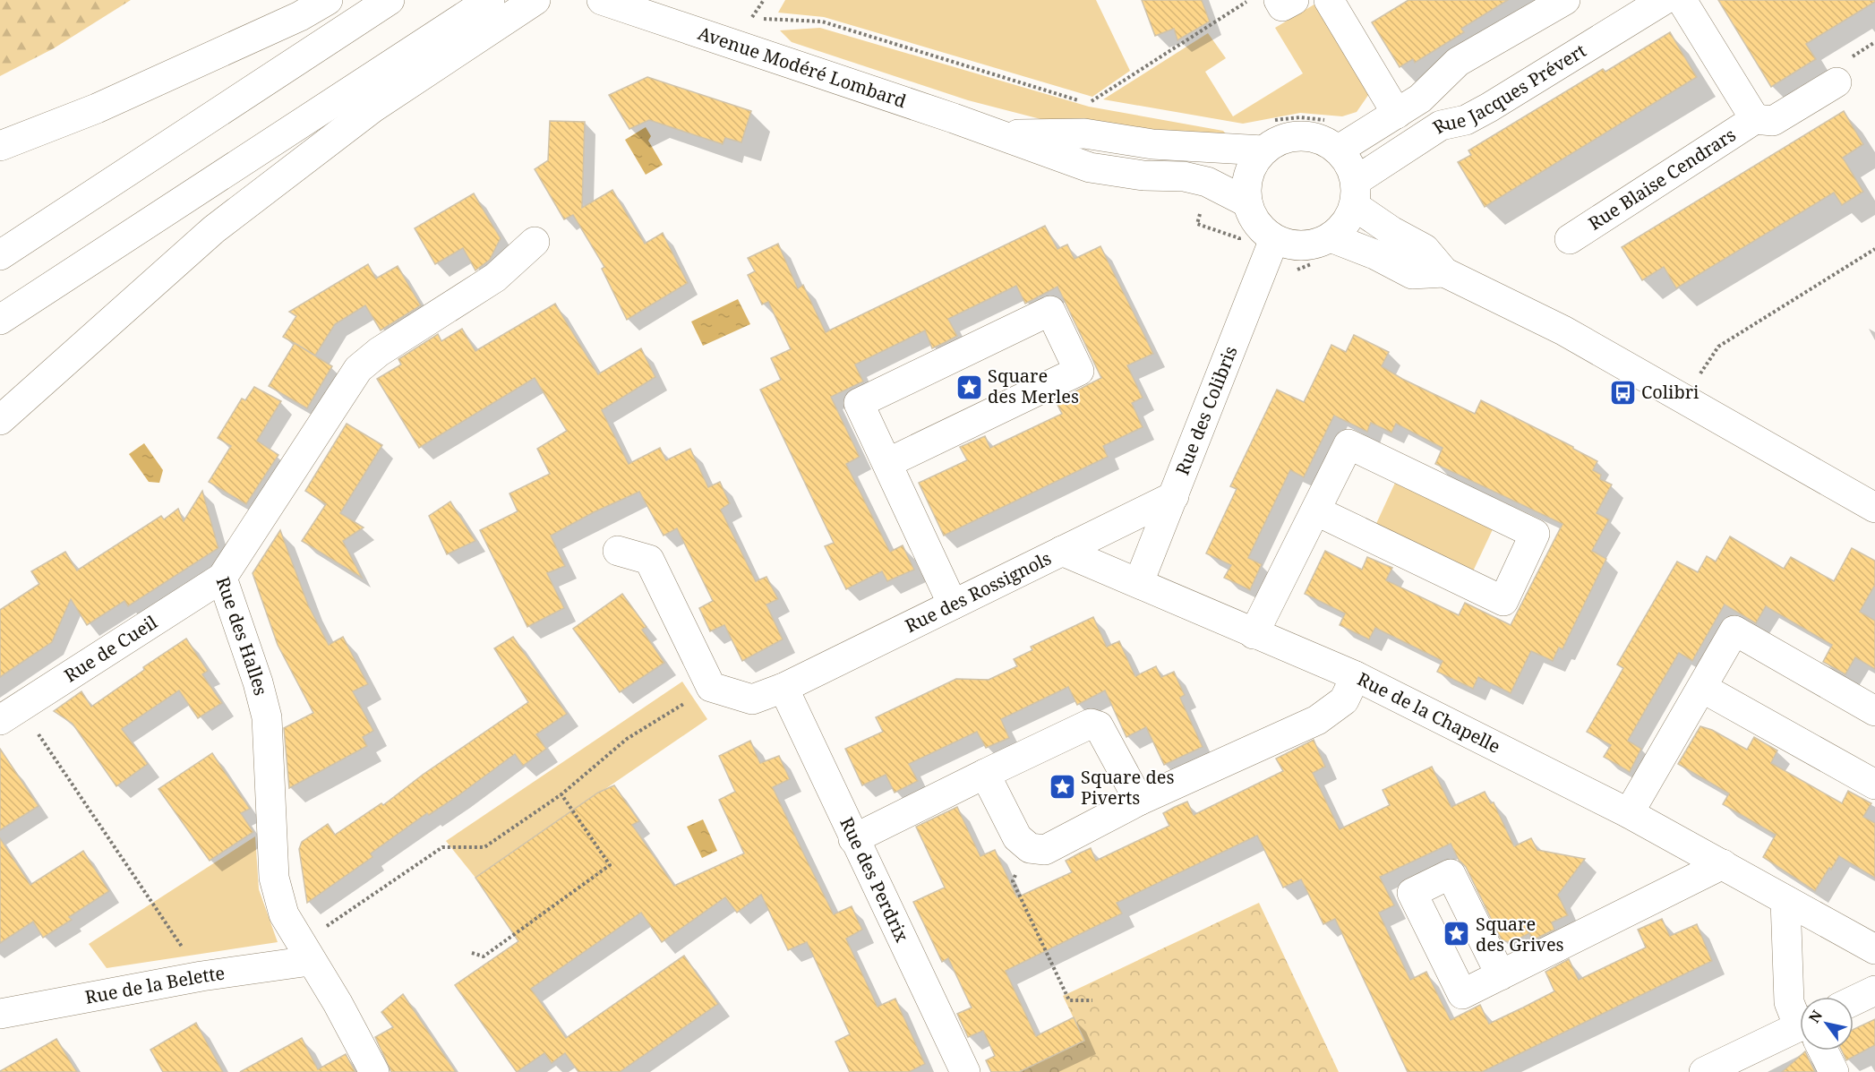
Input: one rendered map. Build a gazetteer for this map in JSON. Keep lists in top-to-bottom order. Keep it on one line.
{"streets":{"main road":["Avenue Modéré Lombard","Rue Jacques Prévert","Rue Blaise Cendrars","Rue des Colibris","Rue des Rossignols","Rue des Halles","Rue de Cueil","Rue de la Chapelle","Rue des Perdrix","Rue de la Belette"]},"crossings":[["Avenue Modéré Lombard","Rue Jacques Prévert"],["Avenue Modéré Lombard","Rue des Colibris"],["Rue Jacques Prévert","Rue des Colibris"],["Rue des Colibris","Rue des Rossignols"],["Rue des Colibris","Rue de la Chapelle"],["Rue des Rossignols","Rue de la Chapelle"],["Rue des Rossignols","Rue des Perdrix"],["Rue des Halles","Rue de Cueil"],["Rue des Halles","Rue de la Belette"]],"places":{"place":["Square des Merles","Square des Piverts","Square des Grives"],"bus stop":["Colibri"]},"north":"top left"}
